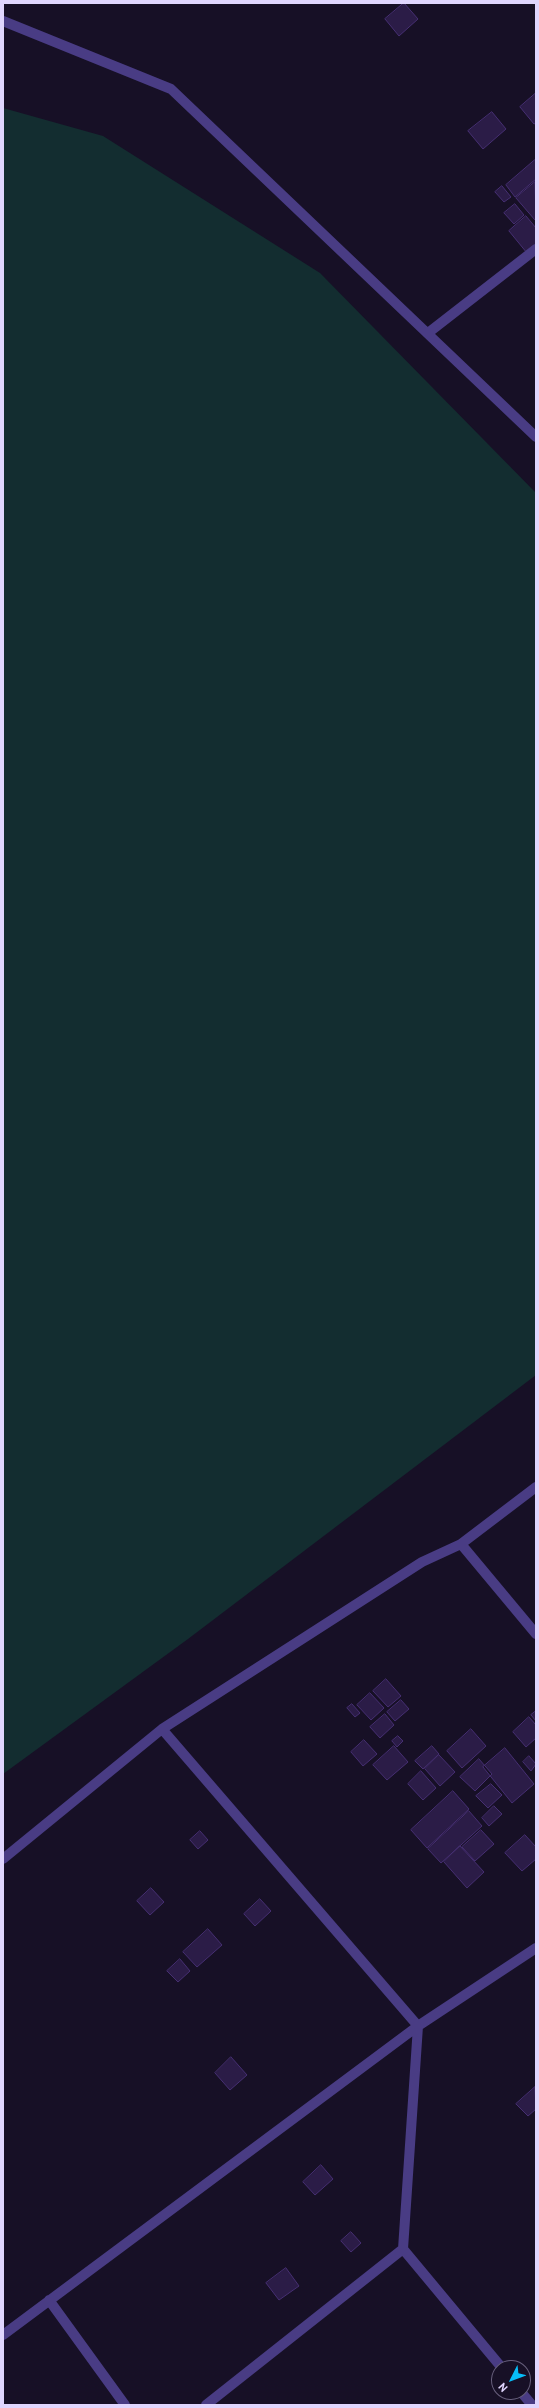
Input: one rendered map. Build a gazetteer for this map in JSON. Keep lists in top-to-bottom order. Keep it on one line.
{"north":"bottom left"}
